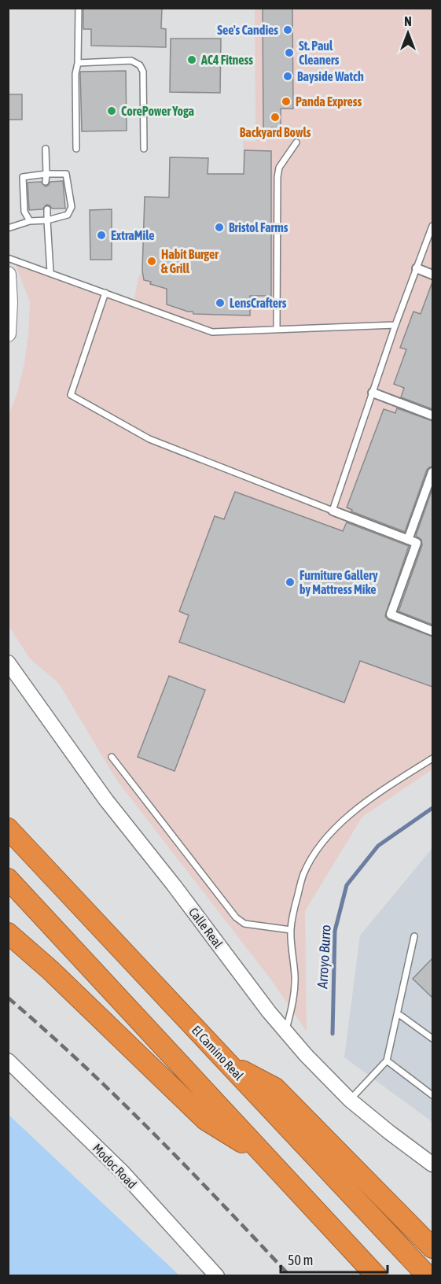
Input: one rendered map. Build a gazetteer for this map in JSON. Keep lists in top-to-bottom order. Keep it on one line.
{"streets":{"highway":["El Camino Real"],"street":["Calle Real","Modoc Road"]},"water":["Arroyo Burro"],"places":["See's Candies","St. Paul Cleaners","AC4 Fitness","Bayside Watch","Panda Express","CorePower Yoga","Backyard Bowls","Bristol Farms","ExtraMile","Habit Burger & Grill","LensCrafters","Furniture Gallery by Mattress Mike"],"scale_bar":"50 m","north":"top"}
